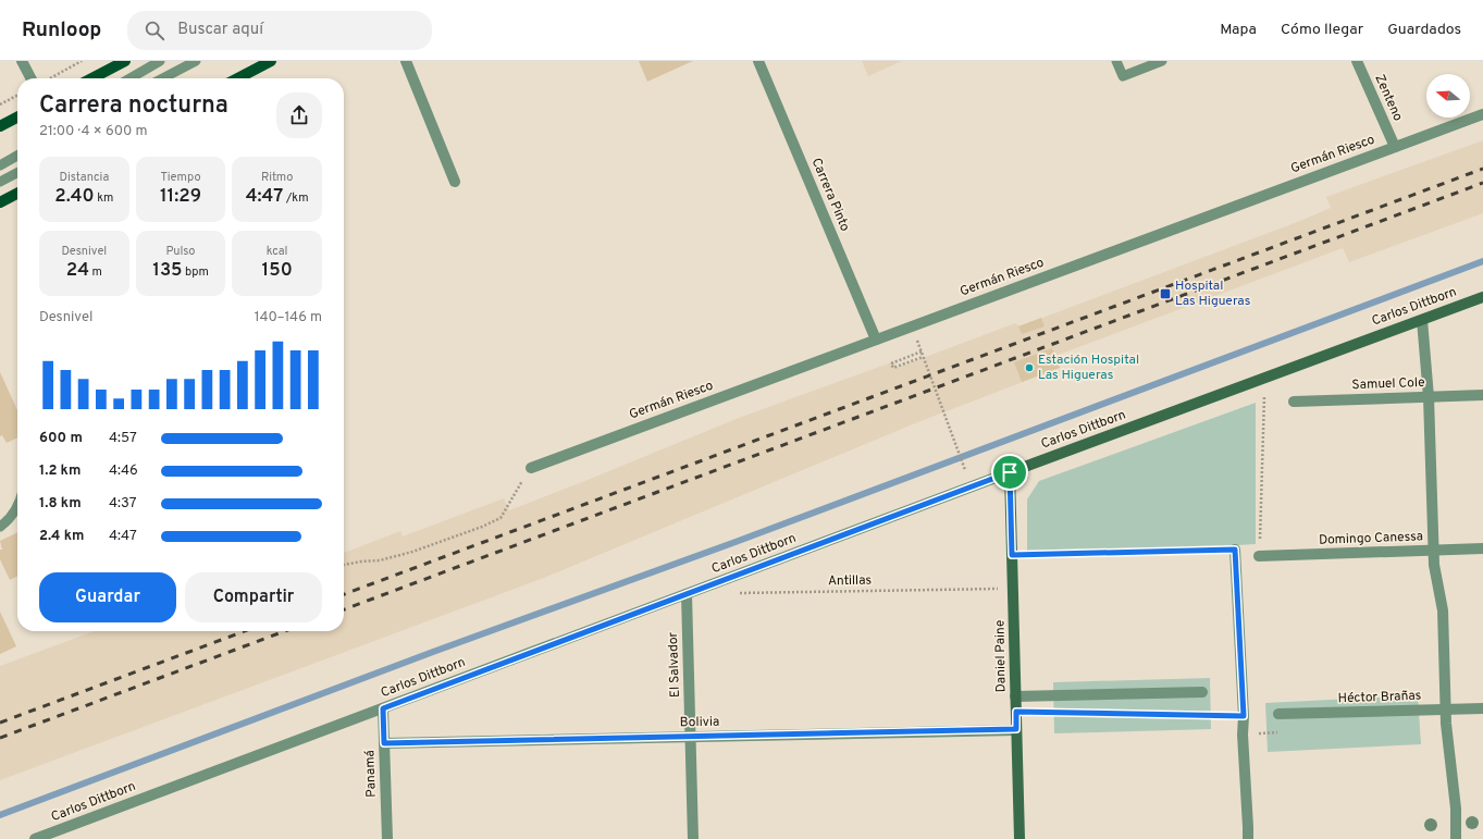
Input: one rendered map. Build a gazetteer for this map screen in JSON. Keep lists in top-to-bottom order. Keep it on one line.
{"streets":{"street":["Zenteno","Germán Riesco","Carrera Pinto","Carlos Dittborn","Samuel Cole","Domingo Canessa","Daniel Paine","El Salvador","Héctor Brañas","Bolivia","Panamá"],"path":["Antillas"]},"crossings":[["Zenteno","Germán Riesco"],["Germán Riesco","Carrera Pinto"],["Carlos Dittborn","Daniel Paine"],["Carlos Dittborn","El Salvador"],["Carlos Dittborn","Panamá"],["Antillas","Daniel Paine"],["Daniel Paine","Bolivia"],["El Salvador","Bolivia"],["Bolivia","Panamá"]],"places":{"transit":["Hospital Las Higueras"],"other":["Estación Hospital Las Higueras"]},"north":"left","page":{"header":"Runloop","search":"Buscar aquí","nav":["Mapa","Cómo llegar","Guardados"],"heading":["Carrera nocturna","21:00 · 4 × 600 m"],"stats":[["Distancia","2.40 km"],["Tiempo","11:29"],["Ritmo","4:47 /km"],["Desnivel","24 m"],["Pulso","135 bpm"],["kcal","150"]],"chart":["Desnivel","140–146 m"],"list":[{"name":"600 m","note":"4:57"},{"name":"1.2 km","note":"4:46"},{"name":"1.8 km","note":"4:37"},{"name":"2.4 km","note":"4:47"}],"buttons":["Guardar","Compartir"]}}
